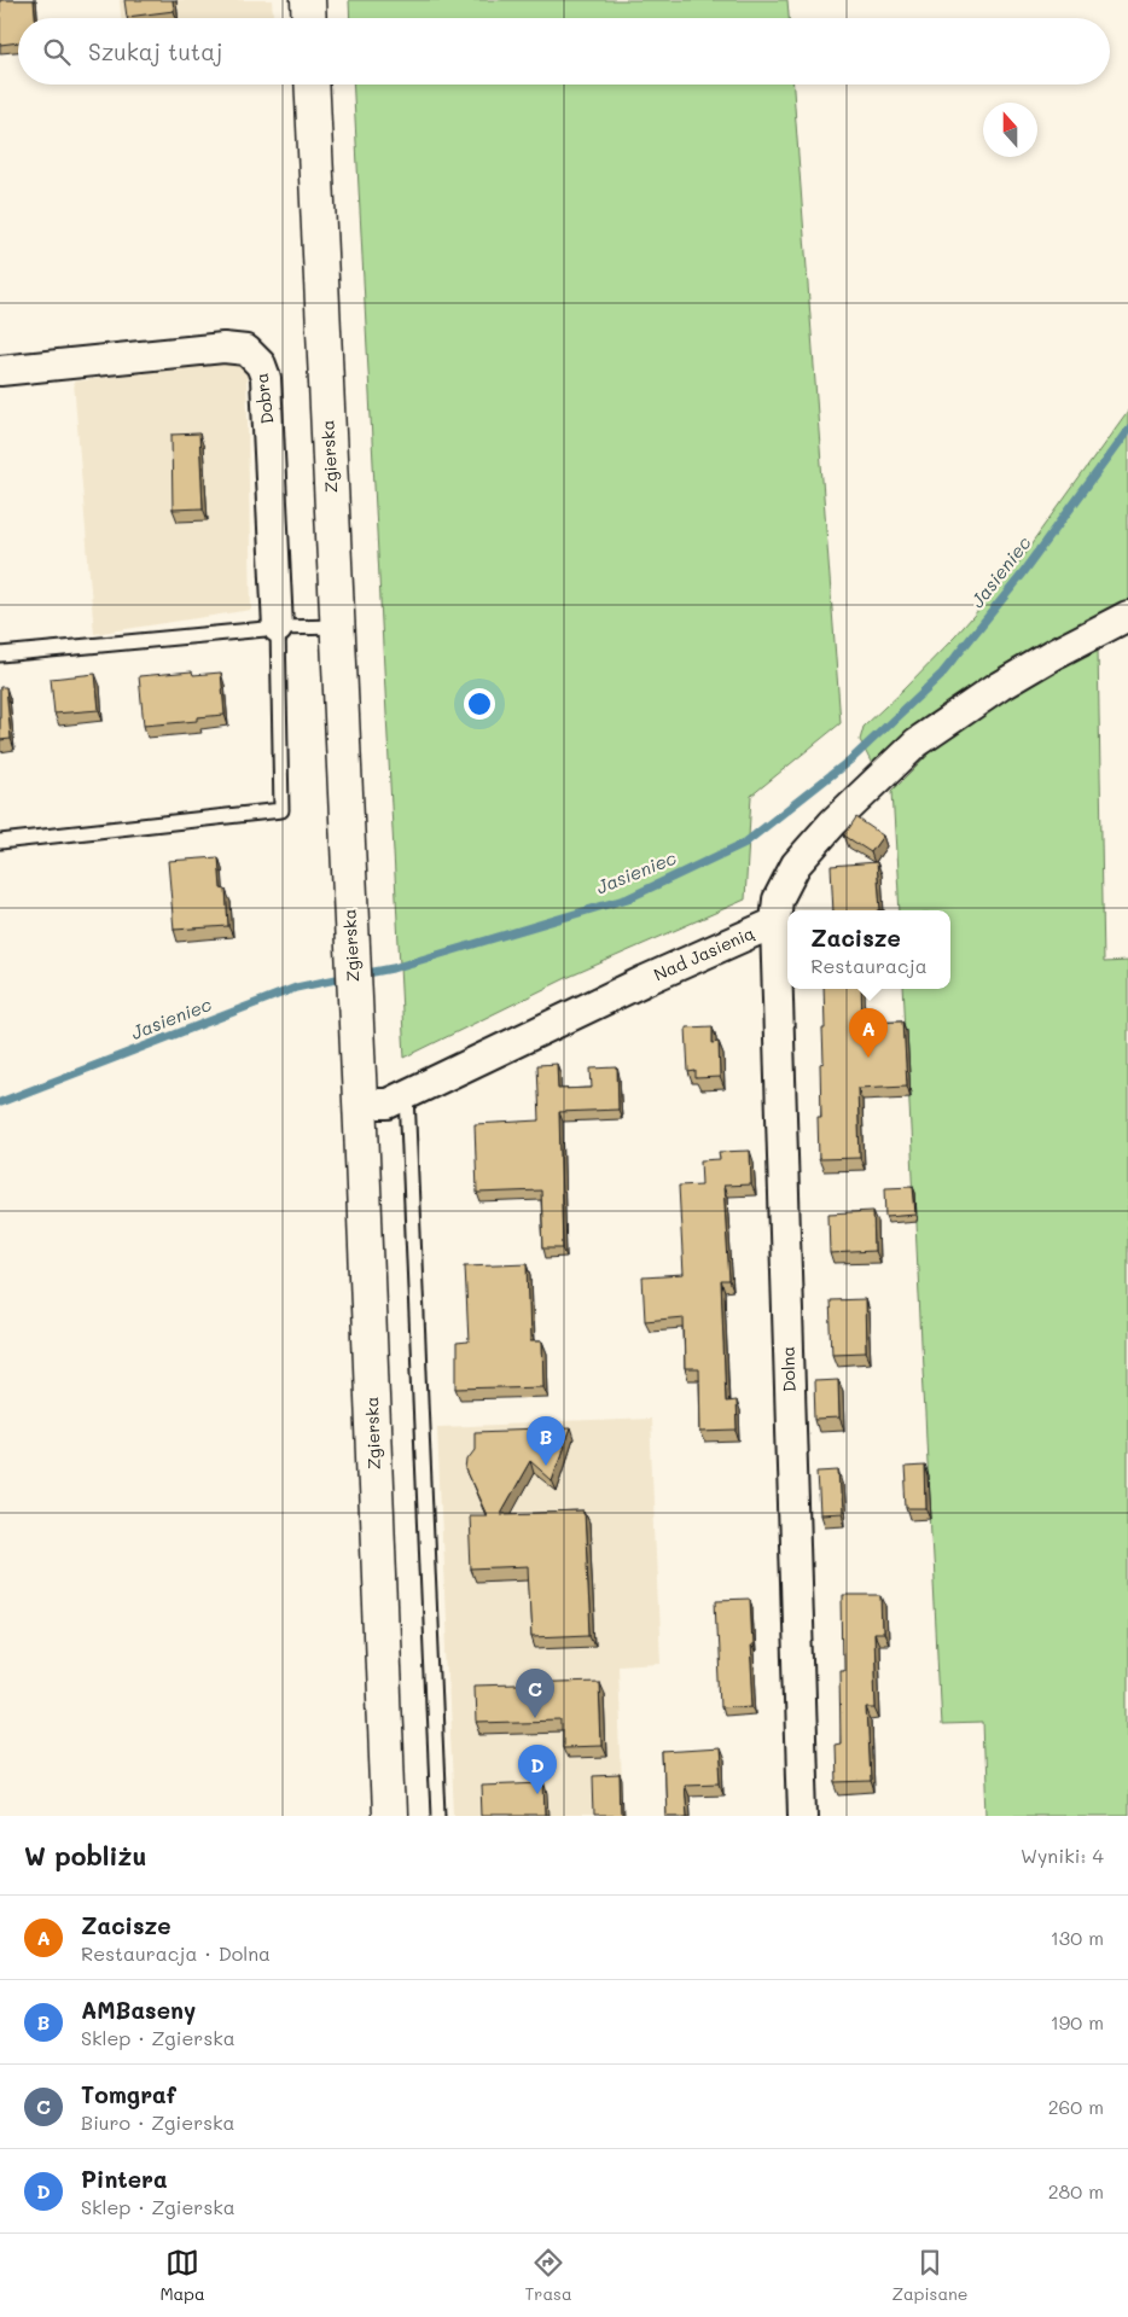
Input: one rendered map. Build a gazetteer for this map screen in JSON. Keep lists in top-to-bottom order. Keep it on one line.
{"streets":{"main road":["Zgierska"],"street":["Dobra","Nad Jasienią","Dolna"]},"crossings":[["Zgierska","Nad Jasienią"],["Nad Jasienią","Dolna"]],"water":["Jasieniec"],"north":"top","page":{"search":"Szukaj tutaj","popup":["Zacisze","Restauracja"],"pins":["A","B","C","D"],"heading":["W pobliżu","Wyniki: 4"],"list":[{"mark":"A","name":"Zacisze","note":"Restauracja · Dolna","value":"130 m"},{"mark":"B","name":"AMBaseny","note":"Sklep · Zgierska","value":"190 m"},{"mark":"C","name":"Tomgraf","note":"Biuro · Zgierska","value":"260 m"},{"mark":"D","name":"Pintera","note":"Sklep · Zgierska","value":"280 m"}],"nav":["Mapa","Trasa","Zapisane"]}}
